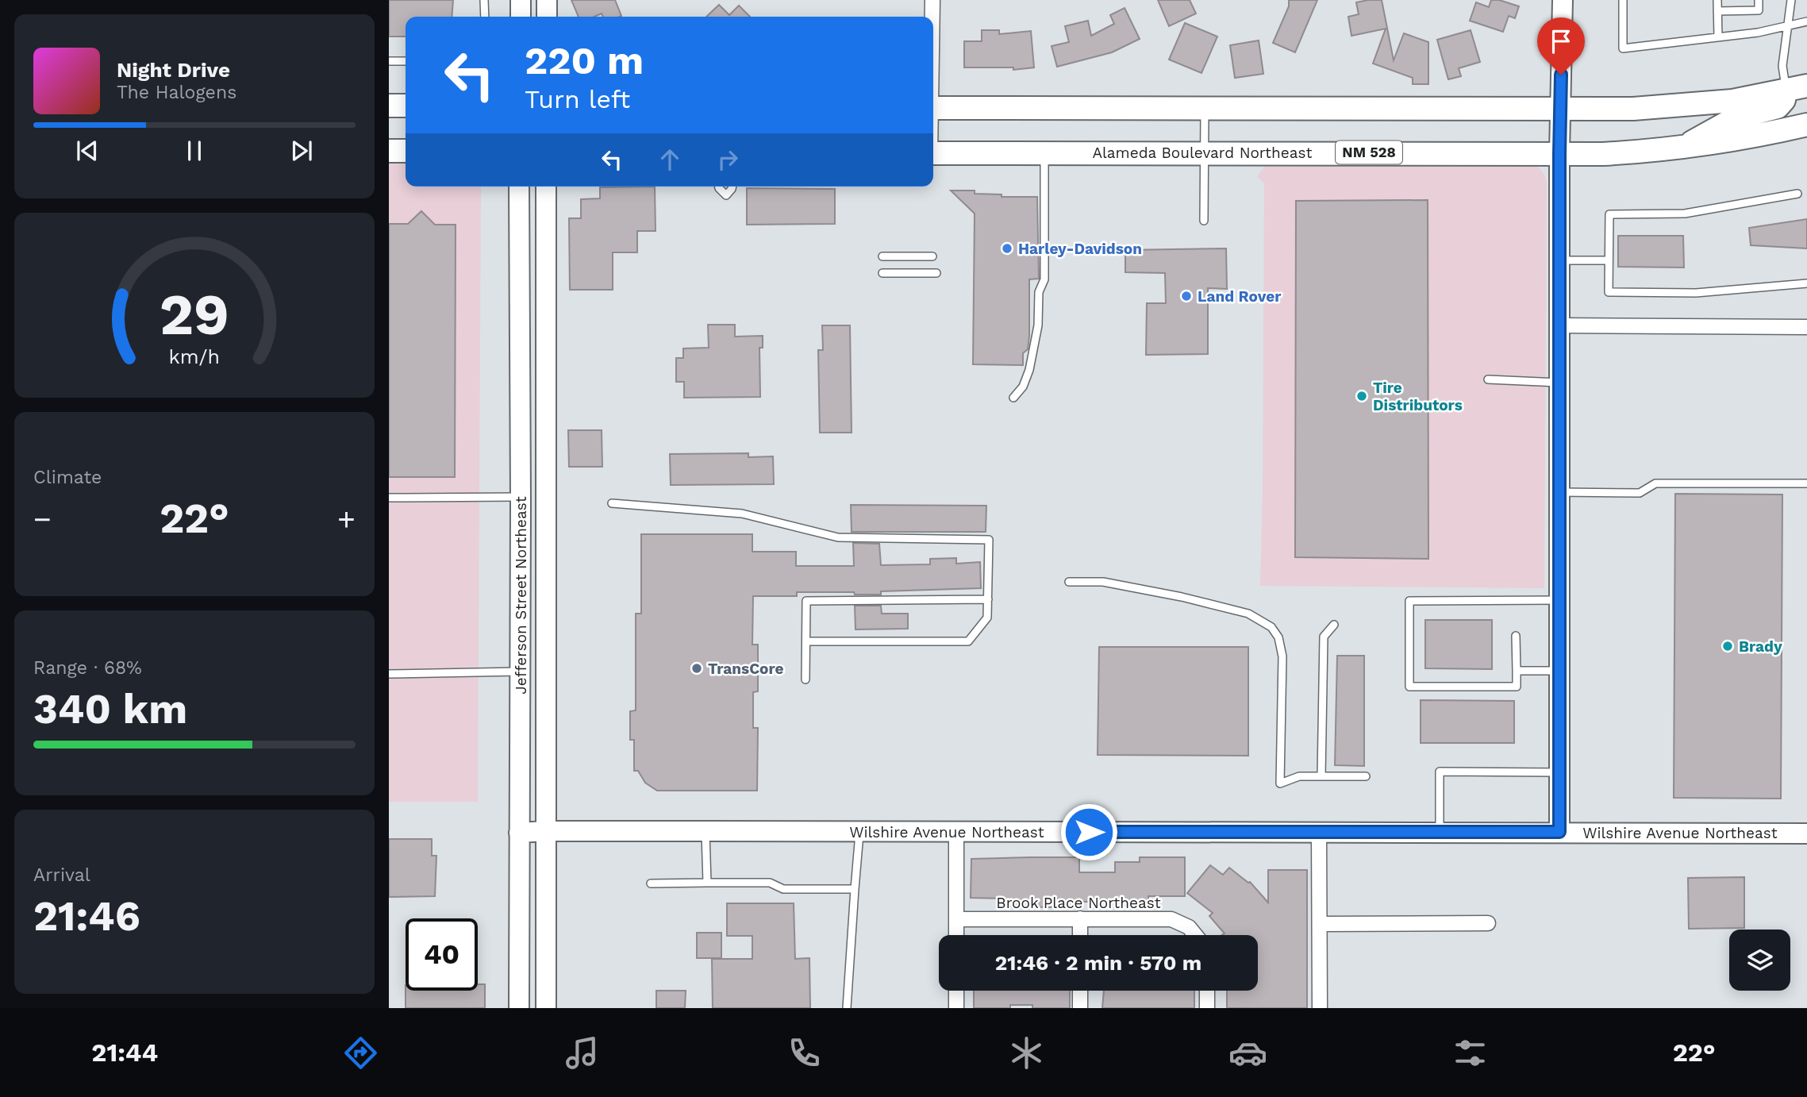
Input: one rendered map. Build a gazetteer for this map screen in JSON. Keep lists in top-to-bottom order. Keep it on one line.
{"streets":{"main road":["Alameda Boulevard Northeast","NM 528"],"street":["Jefferson Street Northeast","Wilshire Avenue Northeast","Brook Place Northeast"]},"crossings":[["Jefferson Street Northeast","Wilshire Avenue Northeast"]],"places":["Harley-Davidson","Land Rover","Tire Distributors","Brady","TransCore"],"page":{"turn":["220 m","Turn left"],"song":["Night Drive","The Halogens"],"tile":["Climate",["Range · 68%","340 km"],["Arrival","21:46"]],"heat":["−","22°","+"],"limit":"40","trip":"21:46 · 2 min · 570 m","tabs":["21:44","22°"],"gauge":["29","km/h"]}}
